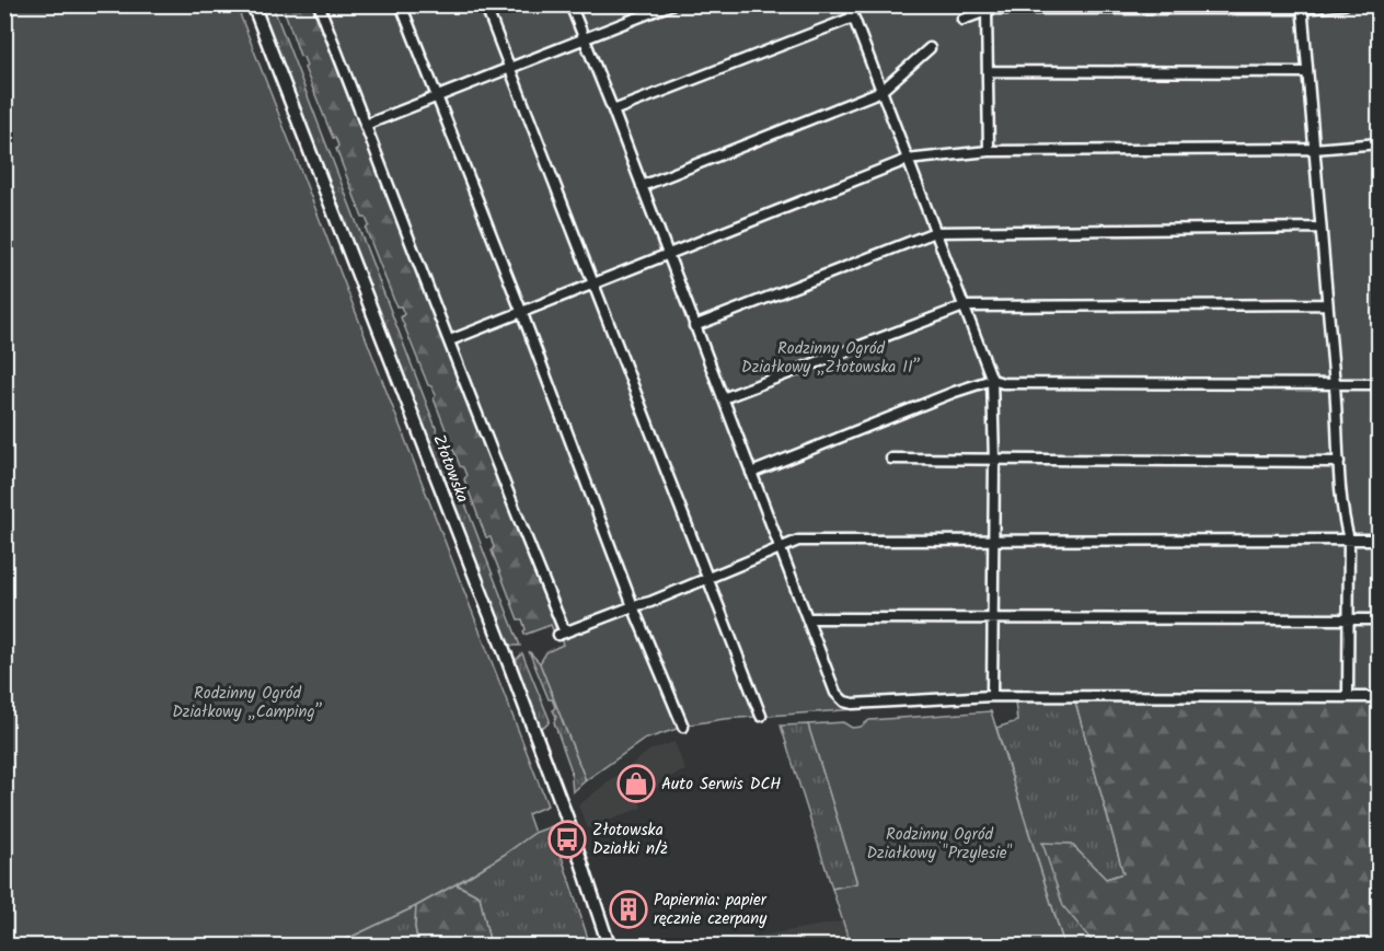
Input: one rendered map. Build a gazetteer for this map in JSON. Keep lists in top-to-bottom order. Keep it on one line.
{"streets":{"street":["Złotowska"]},"parks":["Rodzinny Ogród Działkowy „Złotowska II”","Rodzinny Ogród Działkowy „Camping”","Rodzinny Ogród Działkowy \"Przylesie\""],"places":{"shop":["Auto Serwis DCH"],"bus stop":["Złotowska Działki n/ż"],"building":["Papiernia: papier ręcznie czerpany"]}}
